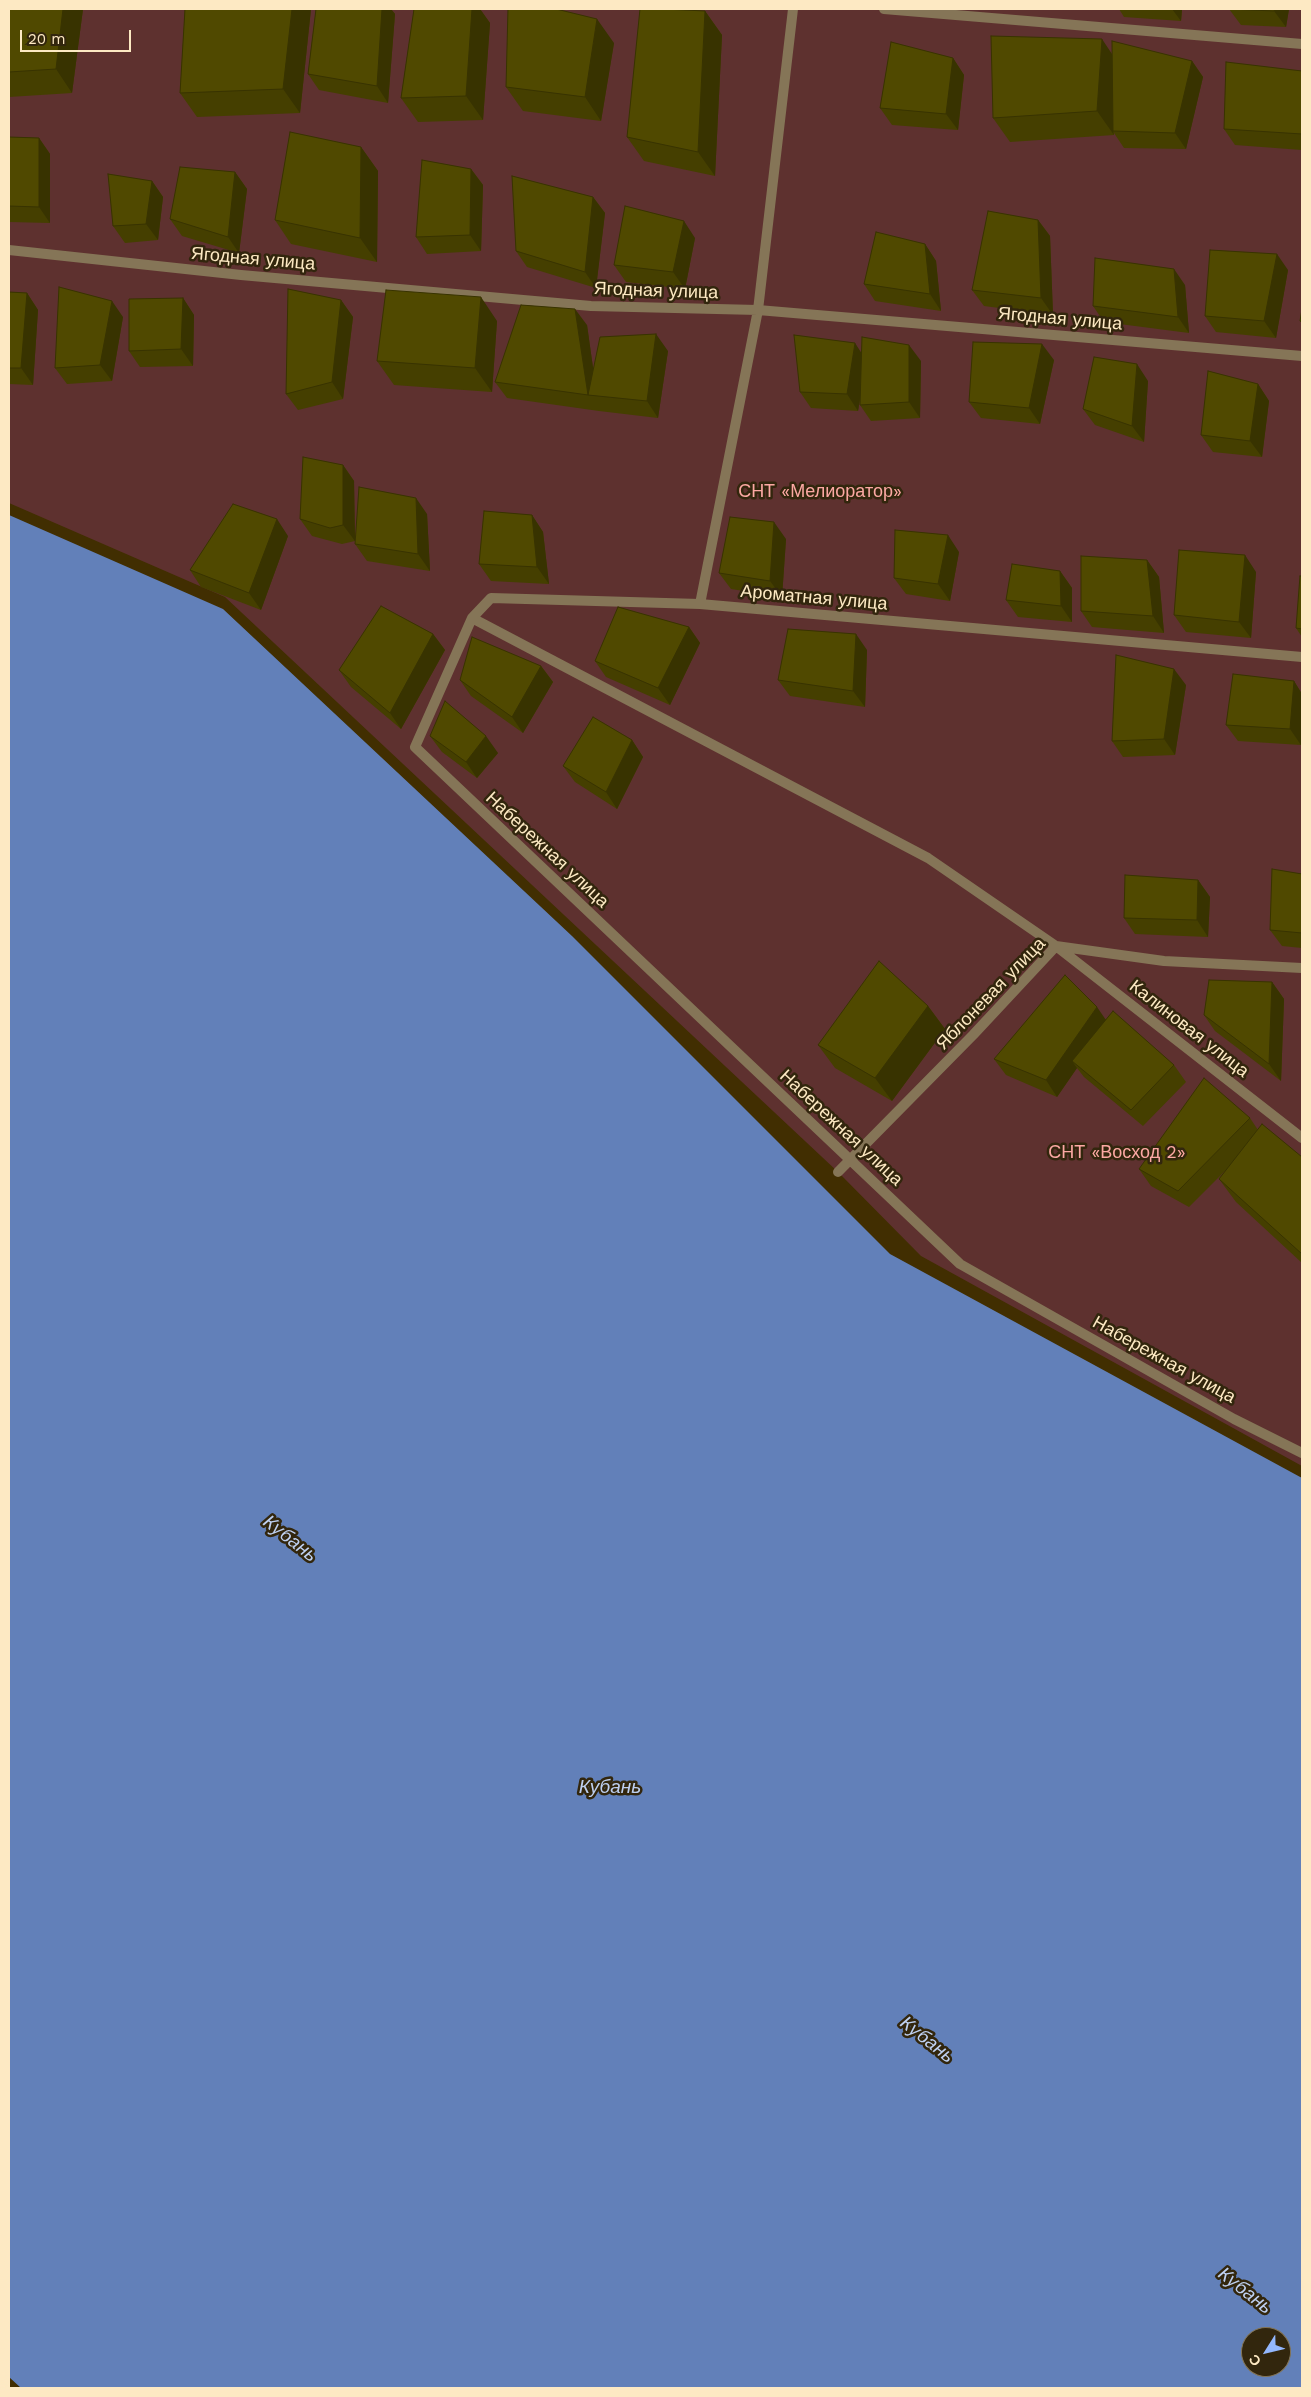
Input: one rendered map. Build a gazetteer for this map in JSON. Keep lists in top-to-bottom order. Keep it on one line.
{"streets":{"street":["Ягодная улица","Ароматная улица","Набережная улица","Яблоневая улица","Калиновая улица"]},"crossings":[["Ароматная улица","Набережная улица"],["Ароматная улица","Калиновая улица"],["Набережная улица","Яблоневая улица"],["Яблоневая улица","Калиновая улица"]],"water":["Кубань"],"parks":["СНТ «Мелиоратор»","СНТ «Восход 2»"],"scale_bar":"20 m","north":"bottom left"}
